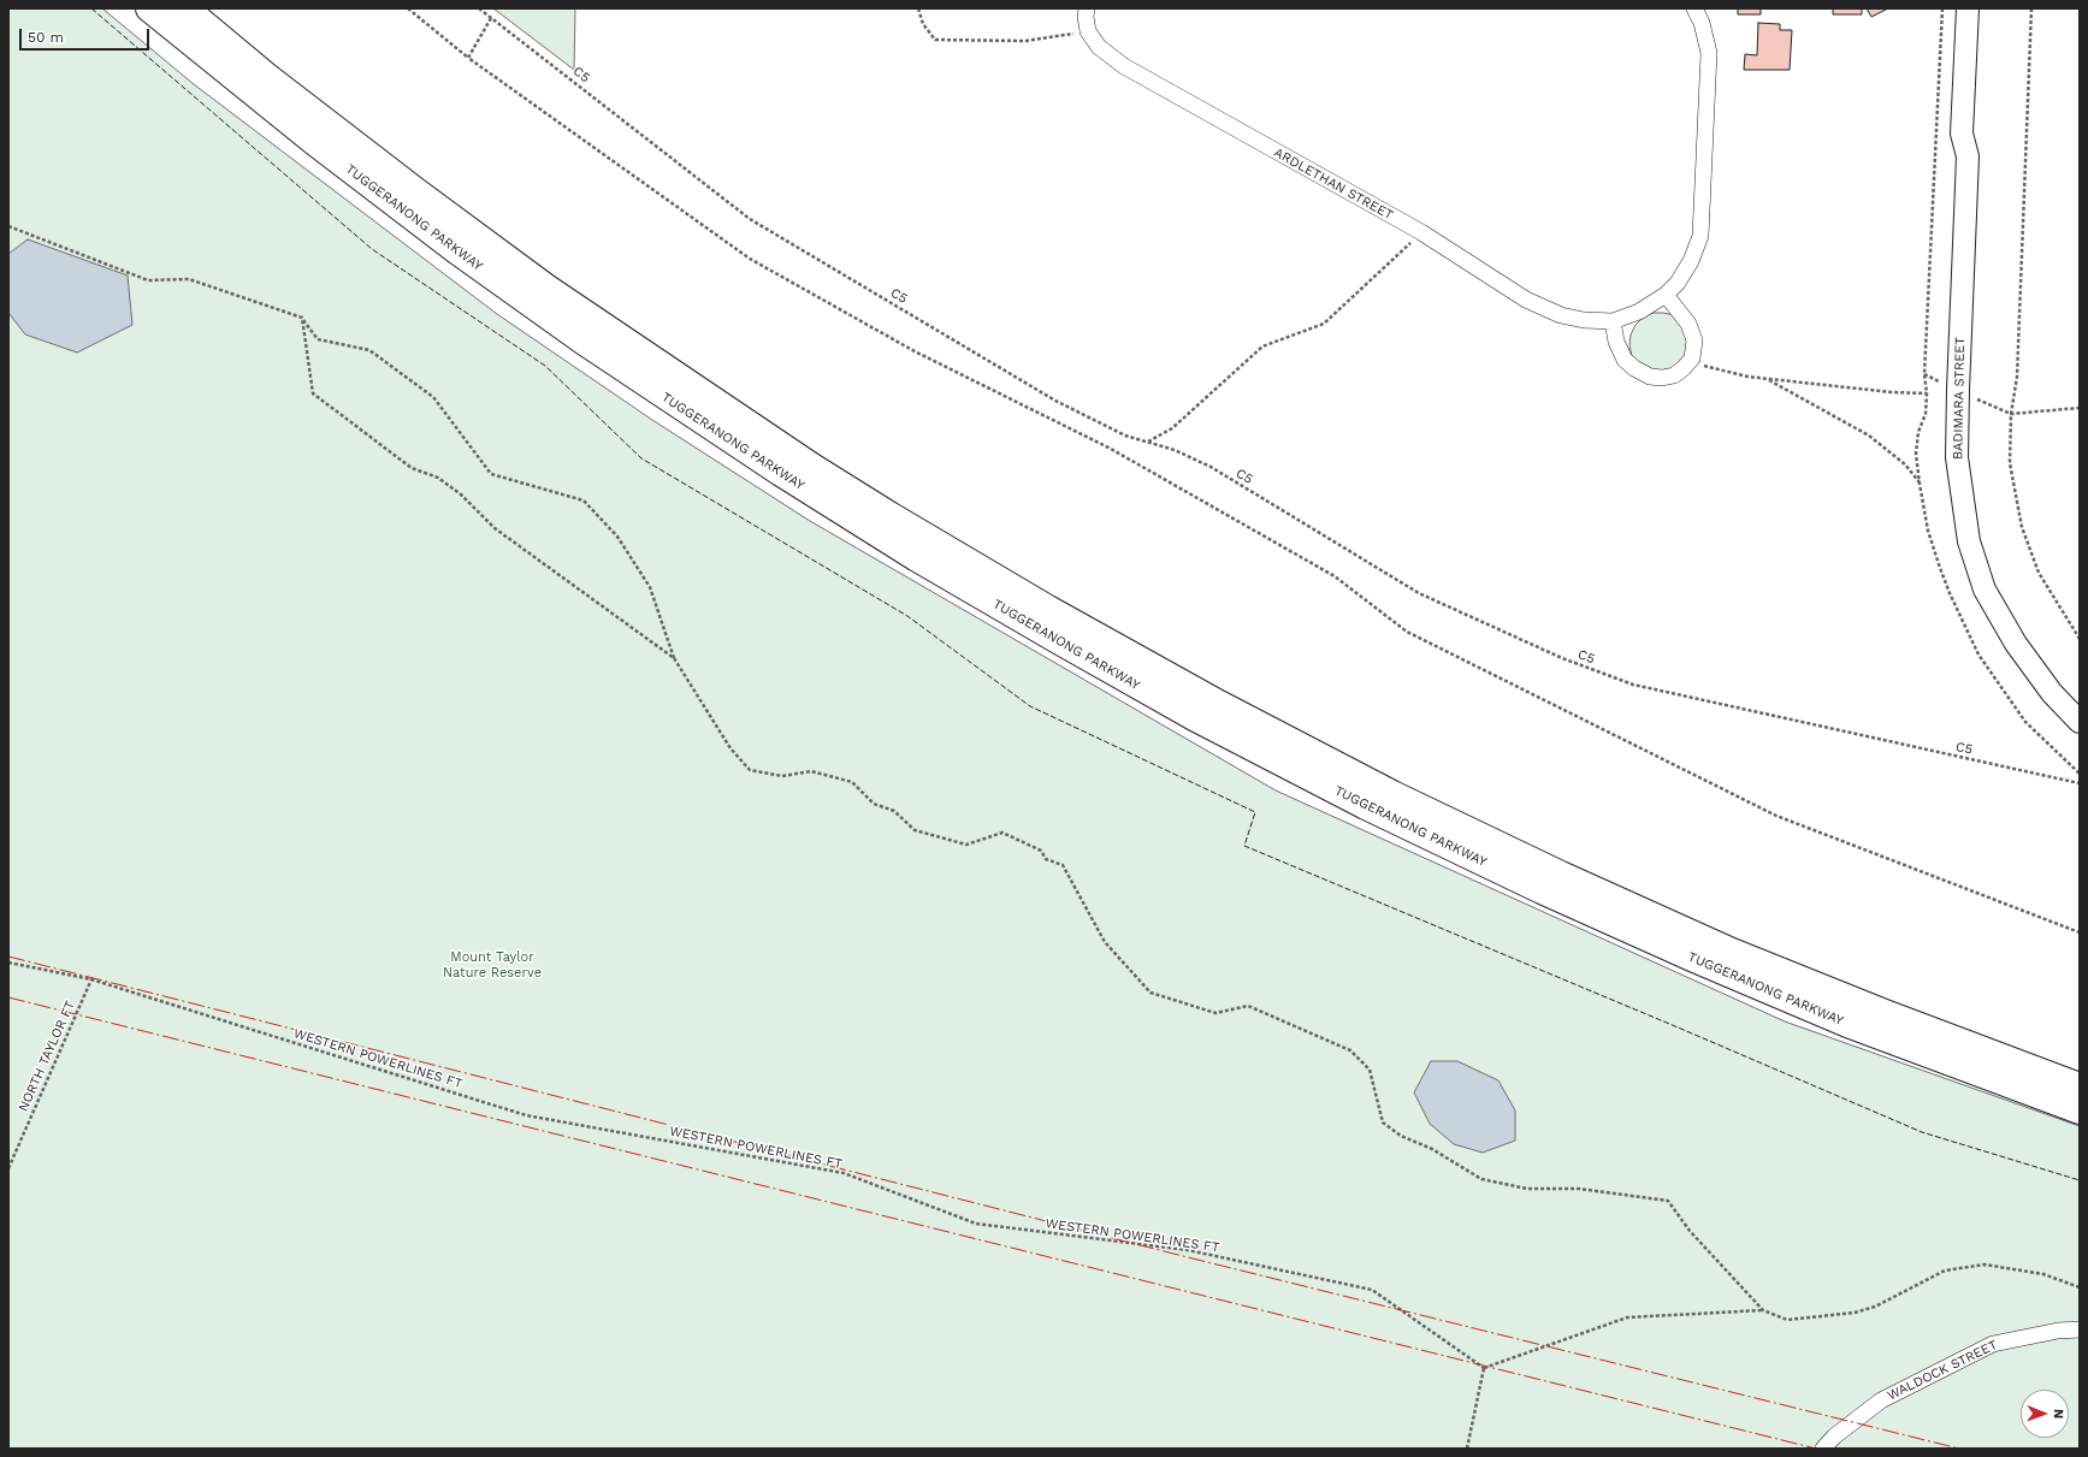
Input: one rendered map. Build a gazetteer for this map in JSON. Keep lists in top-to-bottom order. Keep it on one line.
{"streets":{"highway":["TUGGERANONG PARKWAY"],"main road":["BADIMARA STREET"],"street":["ARDLETHAN STREET","WALDOCK STREET"],"path":["C5","NORTH TAYLOR FT","WESTERN POWERLINES FT"]},"crossings":[["NORTH TAYLOR FT","WESTERN POWERLINES FT"]],"parks":["Mount Taylor Nature Reserve"],"scale_bar":"50 m","north":"right"}
